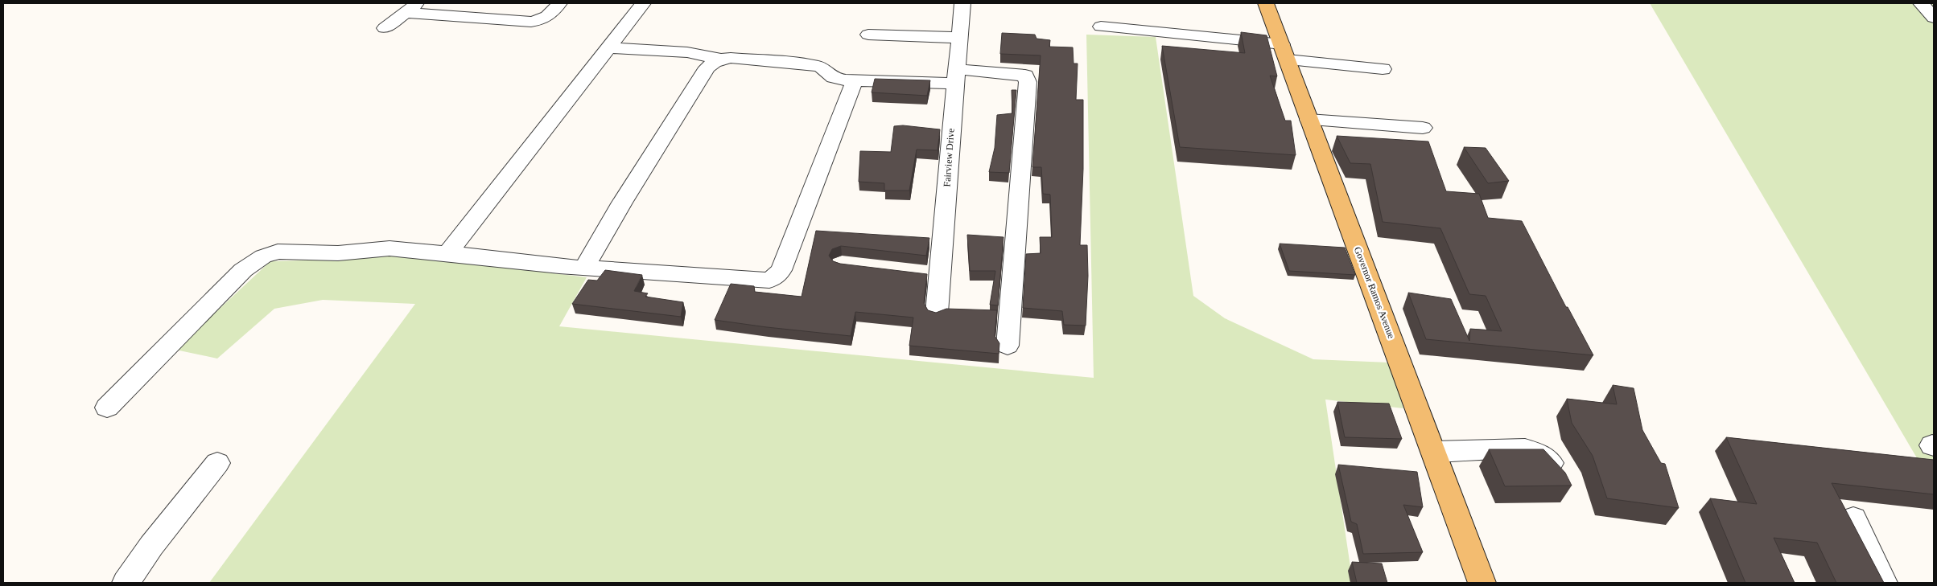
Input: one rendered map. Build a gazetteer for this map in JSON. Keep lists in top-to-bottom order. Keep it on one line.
{"streets":{"main road":["Governor Ramos Avenue"],"street":["Fairview Drive"]}}
